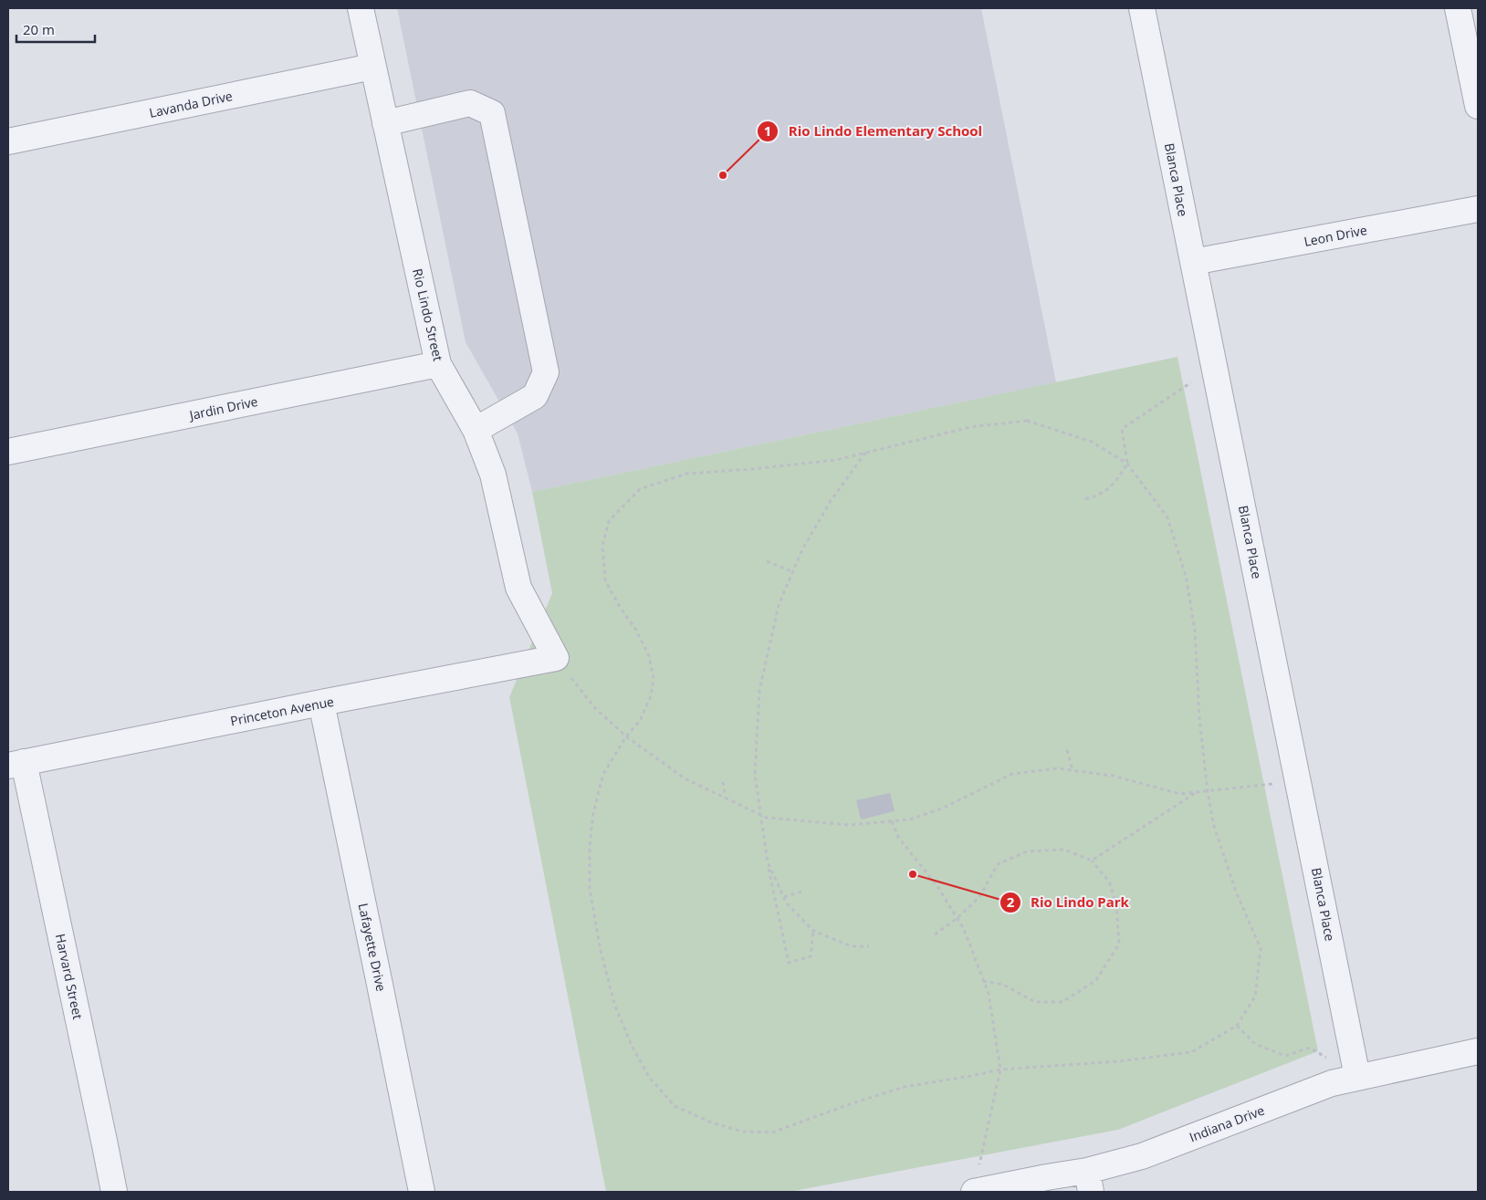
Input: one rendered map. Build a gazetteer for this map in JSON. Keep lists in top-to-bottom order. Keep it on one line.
{"streets":{"street":["Lavanda Drive","Blanca Place","Leon Drive","Rio Lindo Street","Jardin Drive","Princeton Avenue","Lafayette Drive","Harvard Street","Indiana Drive"]},"crossings":[["Lavanda Drive","Rio Lindo Street"],["Blanca Place","Leon Drive"],["Blanca Place","Indiana Drive"],["Rio Lindo Street","Jardin Drive"],["Rio Lindo Street","Princeton Avenue"],["Princeton Avenue","Lafayette Drive"],["Princeton Avenue","Harvard Street"]],"places":["Rio Lindo Elementary School","Rio Lindo Park"],"scale_bar":"20 m"}
